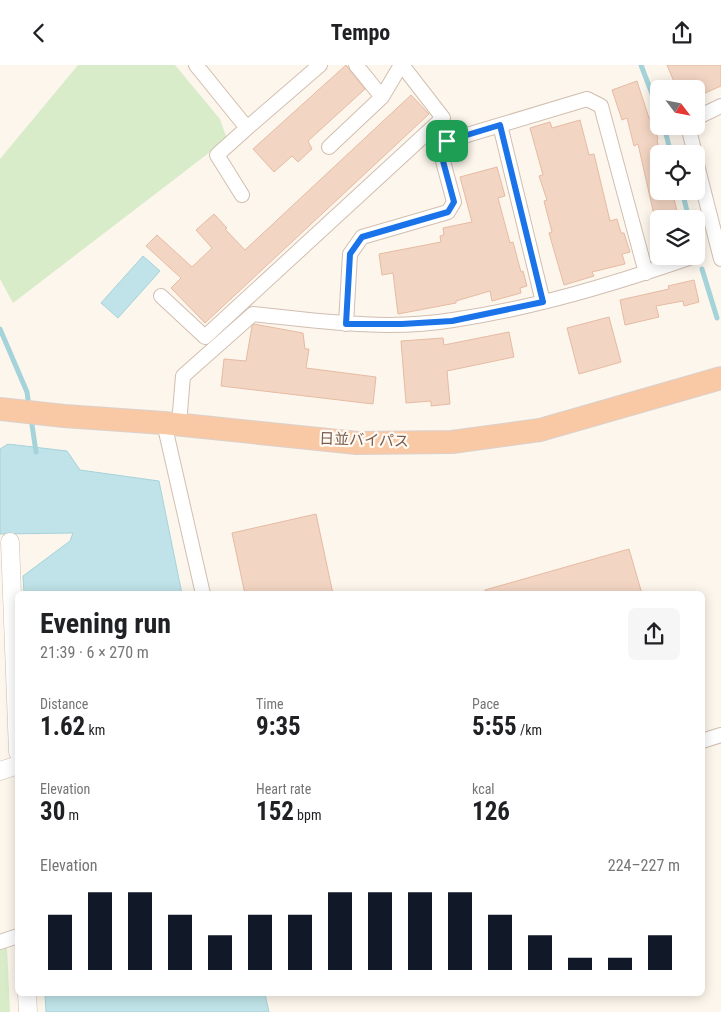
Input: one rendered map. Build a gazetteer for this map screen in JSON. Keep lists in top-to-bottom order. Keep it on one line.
{"streets":{"highway":["日並バイパス"]},"north":"bottom right","page":{"header":"Tempo","heading":["Evening run","21:39 · 6 × 270 m"],"stats":[["Distance","1.62 km"],["Time","9:35"],["Pace","5:55 /km"],["Elevation","30 m"],["Heart rate","152 bpm"],["kcal","126"]],"chart":["Elevation","224–227 m"]}}
